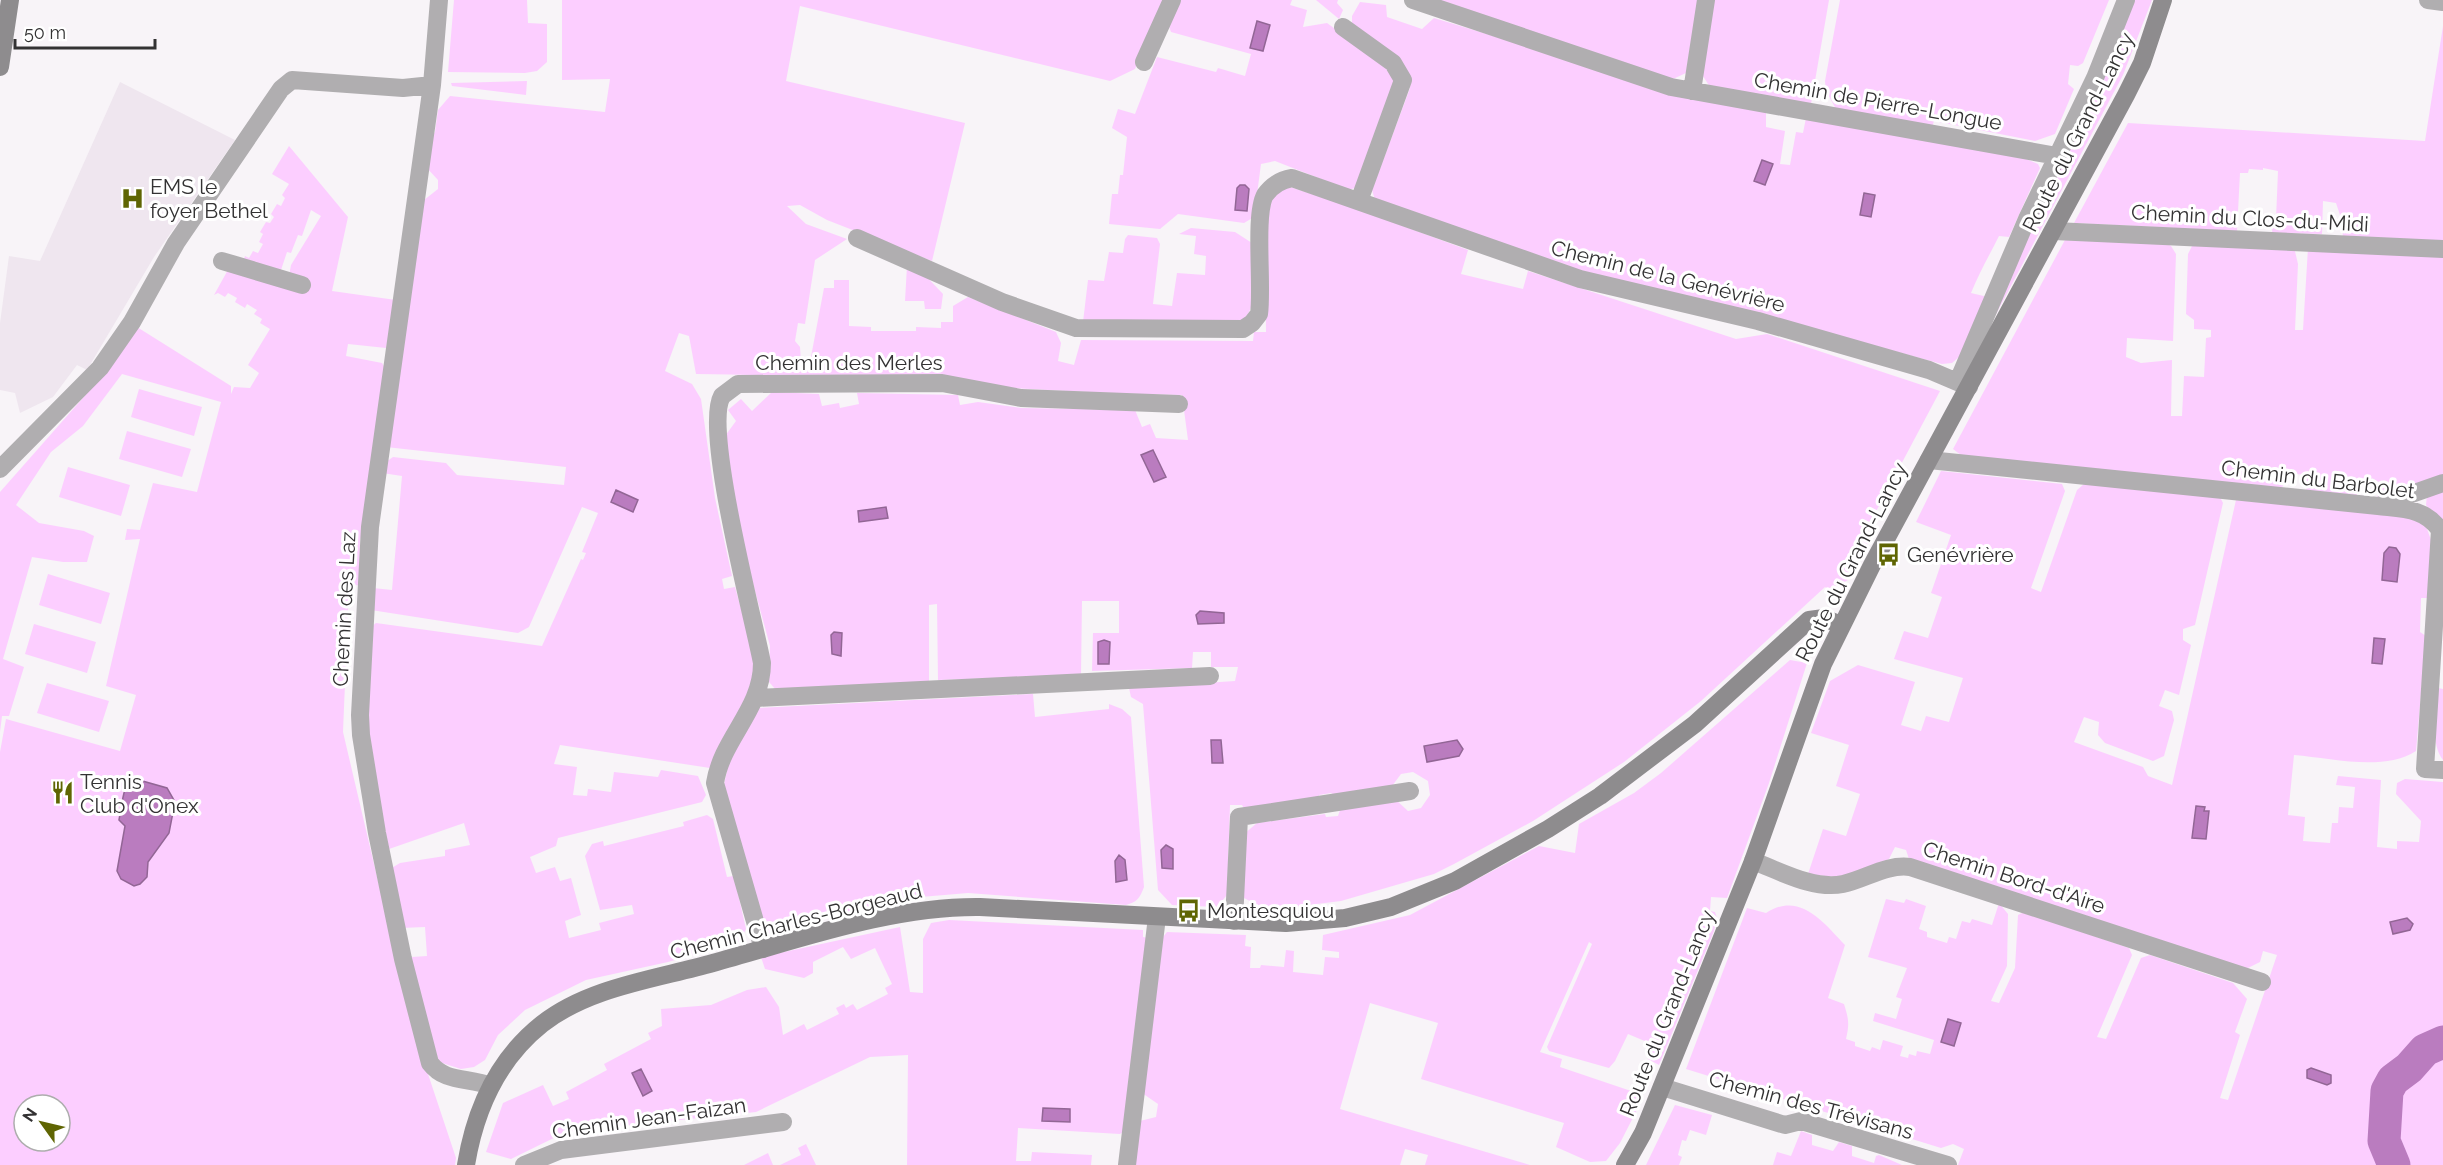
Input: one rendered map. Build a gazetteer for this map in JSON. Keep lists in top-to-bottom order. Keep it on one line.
{"streets":{"street":["Chemin de Pierre-Longue","Route du Grand-Lancy","Chemin du Clos-du-Midi","Chemin de la Genévrière","Chemin des Merles","Chemin du Barbolet","Chemin des Laz","Chemin Bord-d'Aire","Chemin Charles-Borgeaud","Chemin des Trévisans","Chemin Jean-Faizan"]},"crossings":[["Chemin de Pierre-Longue","Route du Grand-Lancy"],["Route du Grand-Lancy","Chemin du Clos-du-Midi"],["Route du Grand-Lancy","Chemin de la Genévrière"],["Route du Grand-Lancy","Chemin du Barbolet"],["Route du Grand-Lancy","Chemin Bord-d'Aire"],["Route du Grand-Lancy","Chemin Charles-Borgeaud"],["Route du Grand-Lancy","Chemin des Trévisans"],["Chemin des Merles","Chemin Charles-Borgeaud"],["Chemin des Laz","Chemin Charles-Borgeaud"]],"places":{"hospital":["EMS le foyer Bethel"],"bus stop":["Genévrière","Montesquiou"],"restaurant":["Tennis Club d'Onex"]},"scale_bar":"50 m","north":"top left"}
